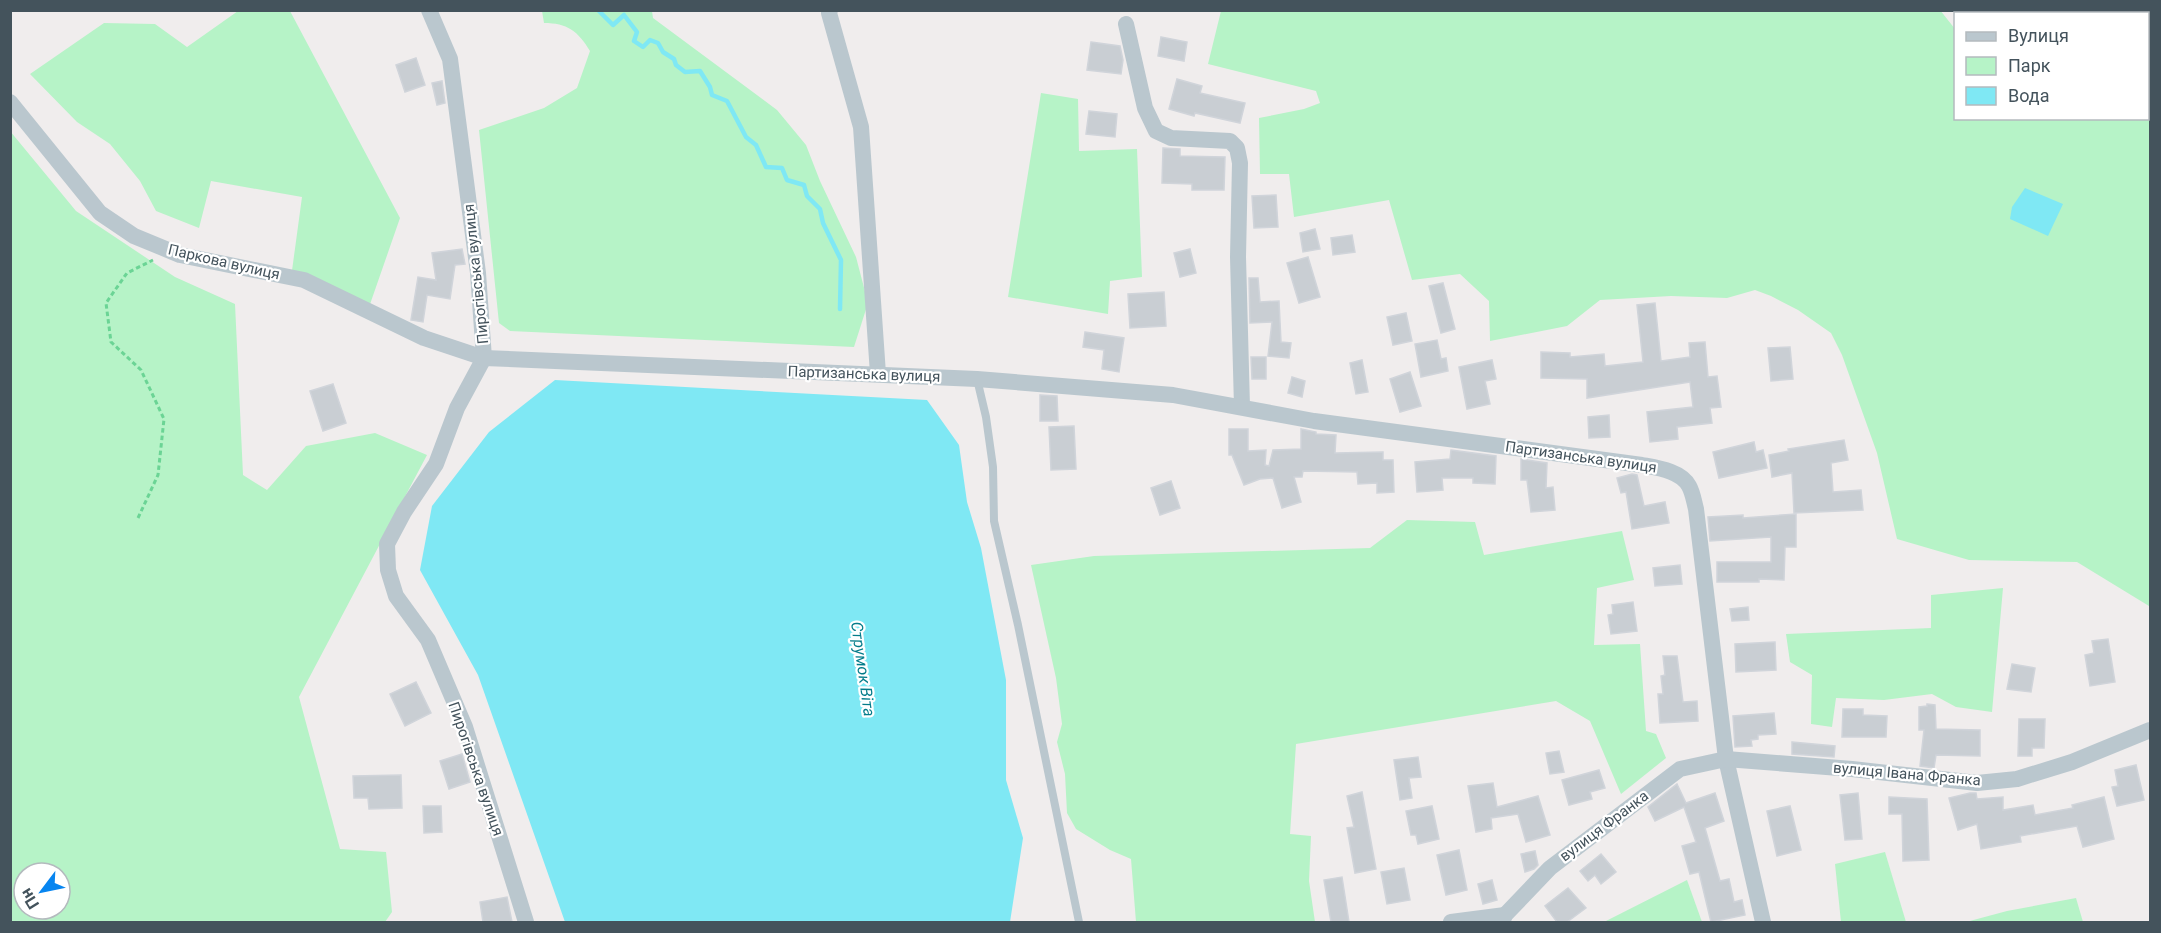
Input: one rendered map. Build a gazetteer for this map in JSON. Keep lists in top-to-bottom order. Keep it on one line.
{"streets":{"street":["Паркова вулиця","Пирогівська вулиця","Партизанська вулиця","вулиця Івана Франка","вулиця Франка"]},"crossings":[["Паркова вулиця","Пирогівська вулиця"],["Паркова вулиця","Партизанська вулиця"],["Пирогівська вулиця","Партизанська вулиця"],["Партизанська вулиця","вулиця Івана Франка"],["Партизанська вулиця","вулиця Франка"],["вулиця Івана Франка","вулиця Франка"]],"water":["Струмок Віта"],"legend":["Вулиця","Парк","Вода"],"north":"bottom left"}
